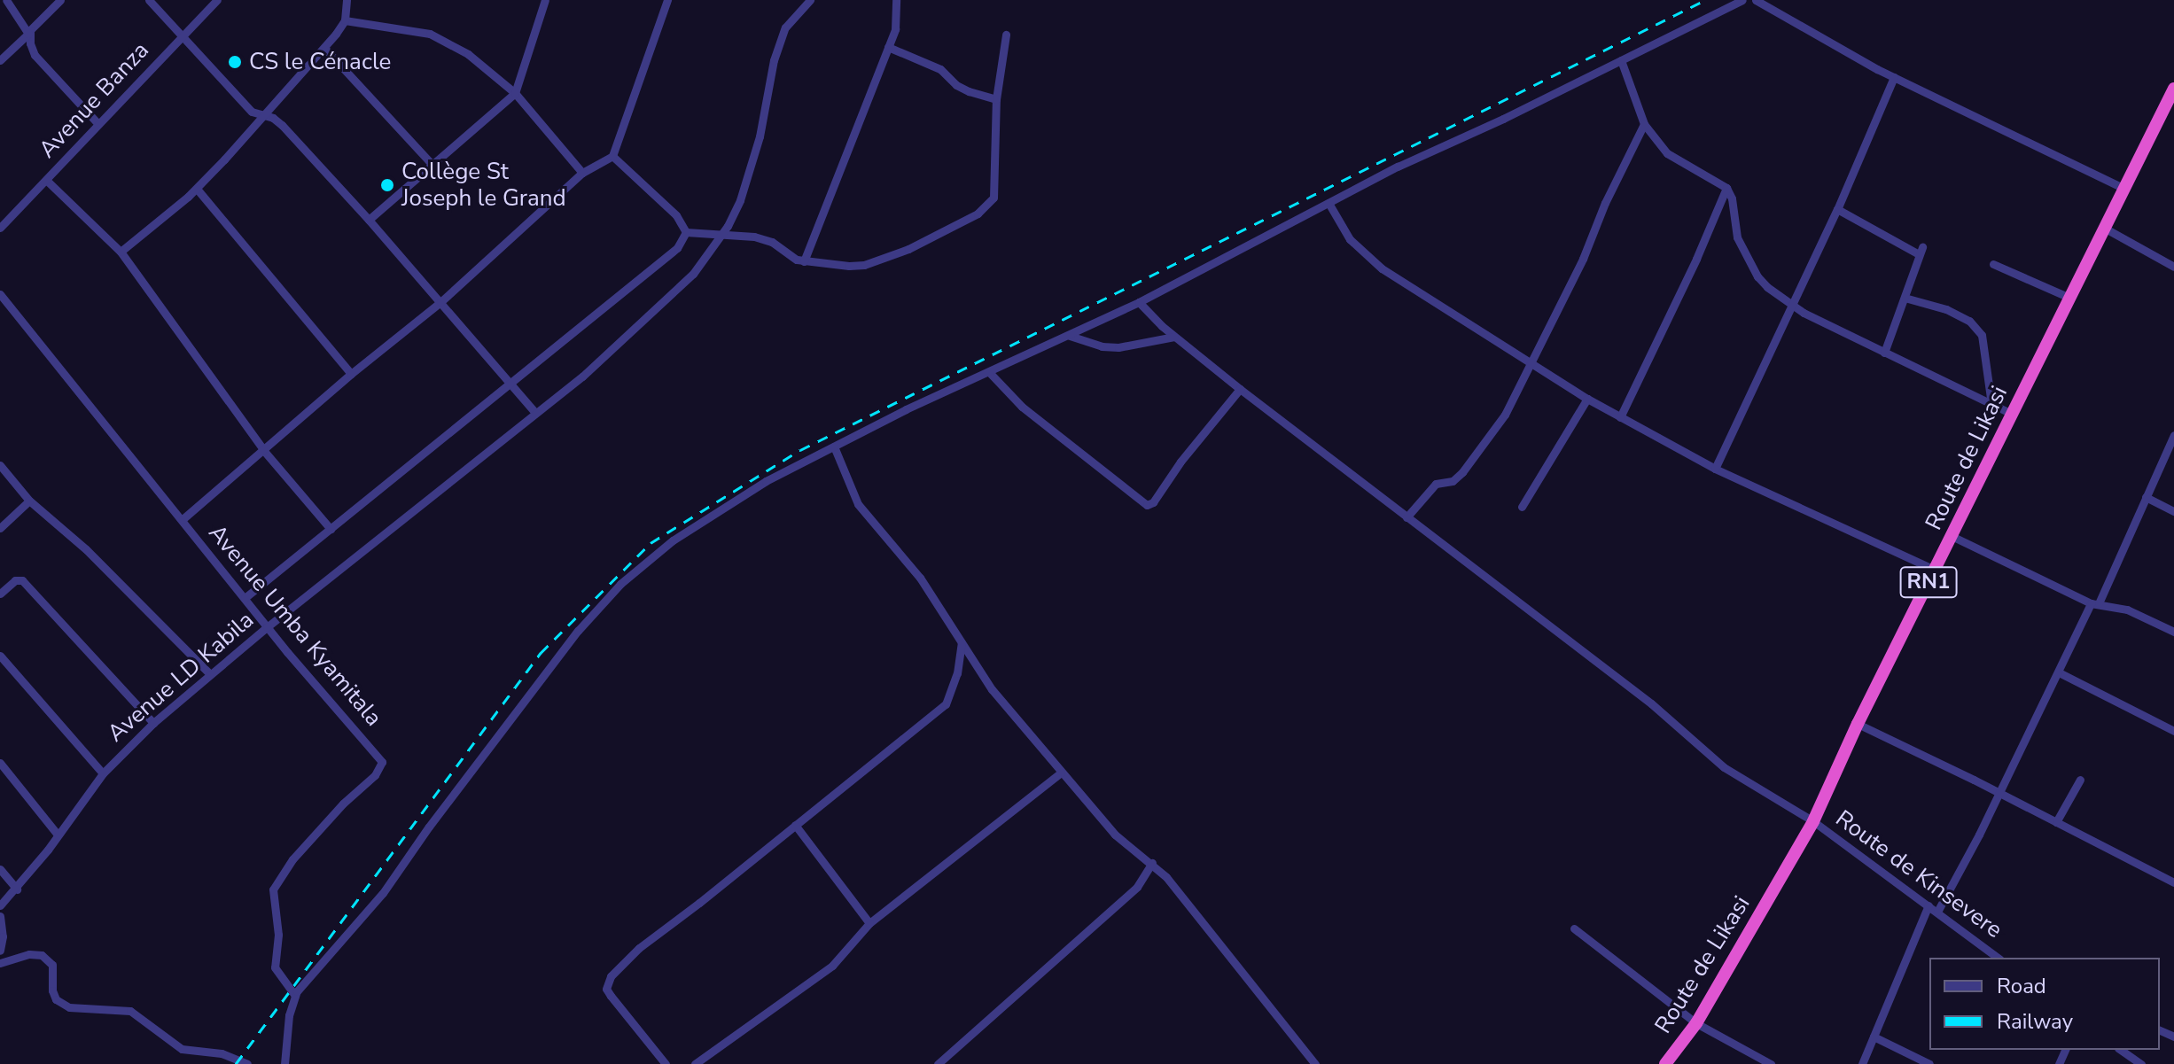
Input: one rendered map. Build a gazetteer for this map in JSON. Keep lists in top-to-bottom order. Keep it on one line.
{"streets":{"highway":["Route de Likasi","RN1"],"street":["Avenue Banza","Avenue Umba Kyamitala","Avenue LD Kabila","Route de Kinsevere"]},"crossings":[["Route de Likasi","Route de Kinsevere"],["Avenue Umba Kyamitala","Avenue LD Kabila"]],"places":["CS le Cénacle","Collège St Joseph le Grand"],"legend":["Road","Railway"]}
